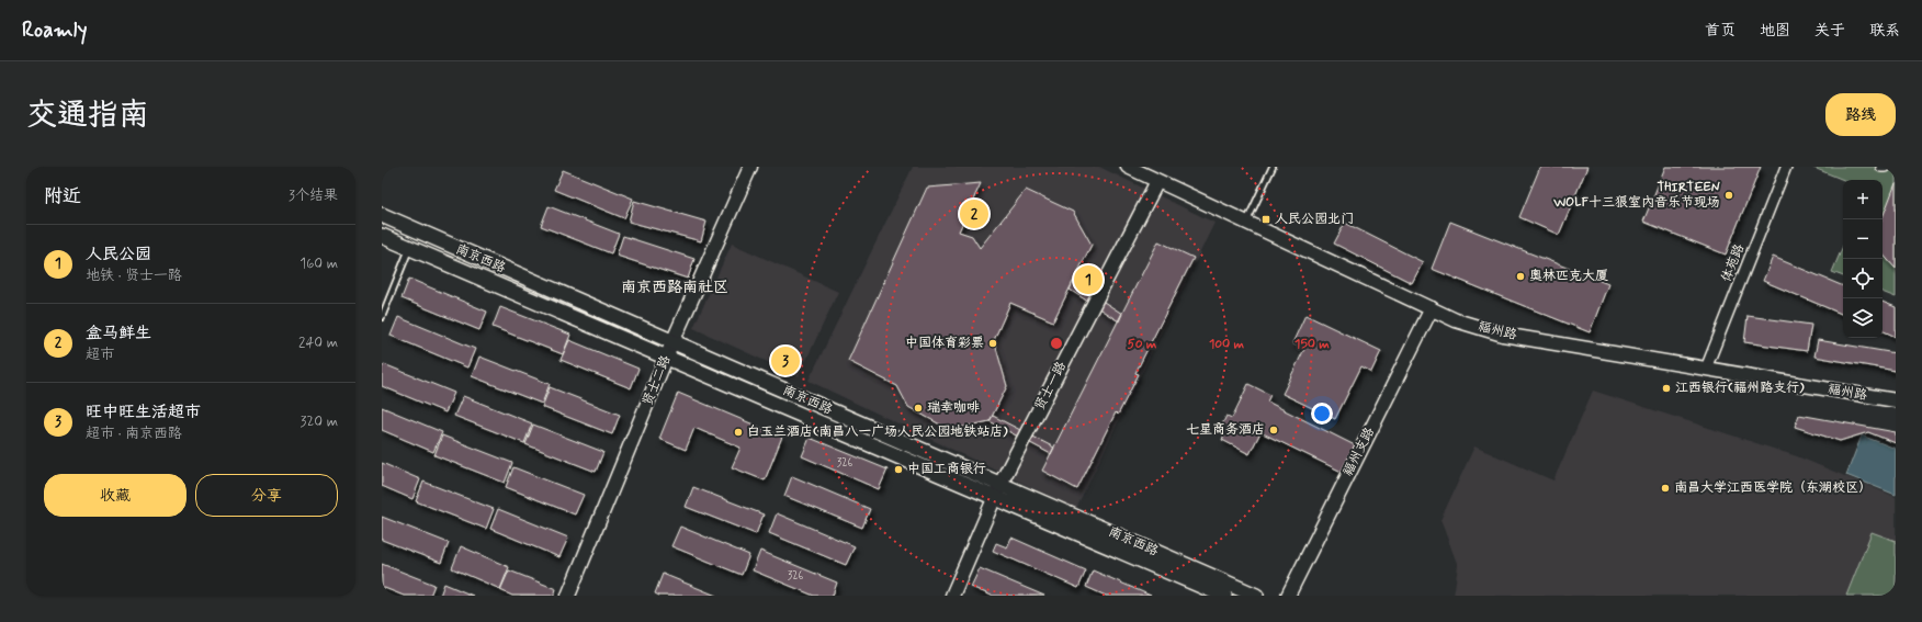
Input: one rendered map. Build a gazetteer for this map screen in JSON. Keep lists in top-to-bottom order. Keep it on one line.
{"streets":{"main road":["南京西路"],"street":["体苑路","福州路","贤士二路","贤士一路","福州支路"]},"crossings":[["南京西路","贤士二路"],["南京西路","贤士一路"],["体苑路","福州路"],["福州路","贤士一路"],["福州路","福州支路"]],"districts":["南京西路南社区"],"places":{"other":["THIRTEEN WOLF十三狼室内音乐节现场","奥林匹克大厦","中国体育彩票","江西银行(福州路支行)","瑞幸咖啡","七星商务酒店","白玉兰酒店(南昌八一广场人民公园地铁站店)","中国工商银行","南昌大学江西医学院（东湖校区）"],"transit":["人民公园北门"]},"house_numbers":["326","326"],"page":{"header":"Roamly","nav":["首页","地图","关于","联系"],"title":"交通指南","buttons":["路线",["收藏","分享"]],"heading":["附近","3个结果"],"map_buttons":["+","−"],"pins":["2","1","3"],"list":[{"mark":"1","name":"人民公园","note":"地铁 · 贤士一路","value":"160 m"},{"mark":"2","name":"盒马鲜生","note":"超市","value":"240 m"},{"mark":"3","name":"旺中旺生活超市","note":"超市 · 南京西路","value":"320 m"}]},"rings":["50 m","100 m","150 m"]}
